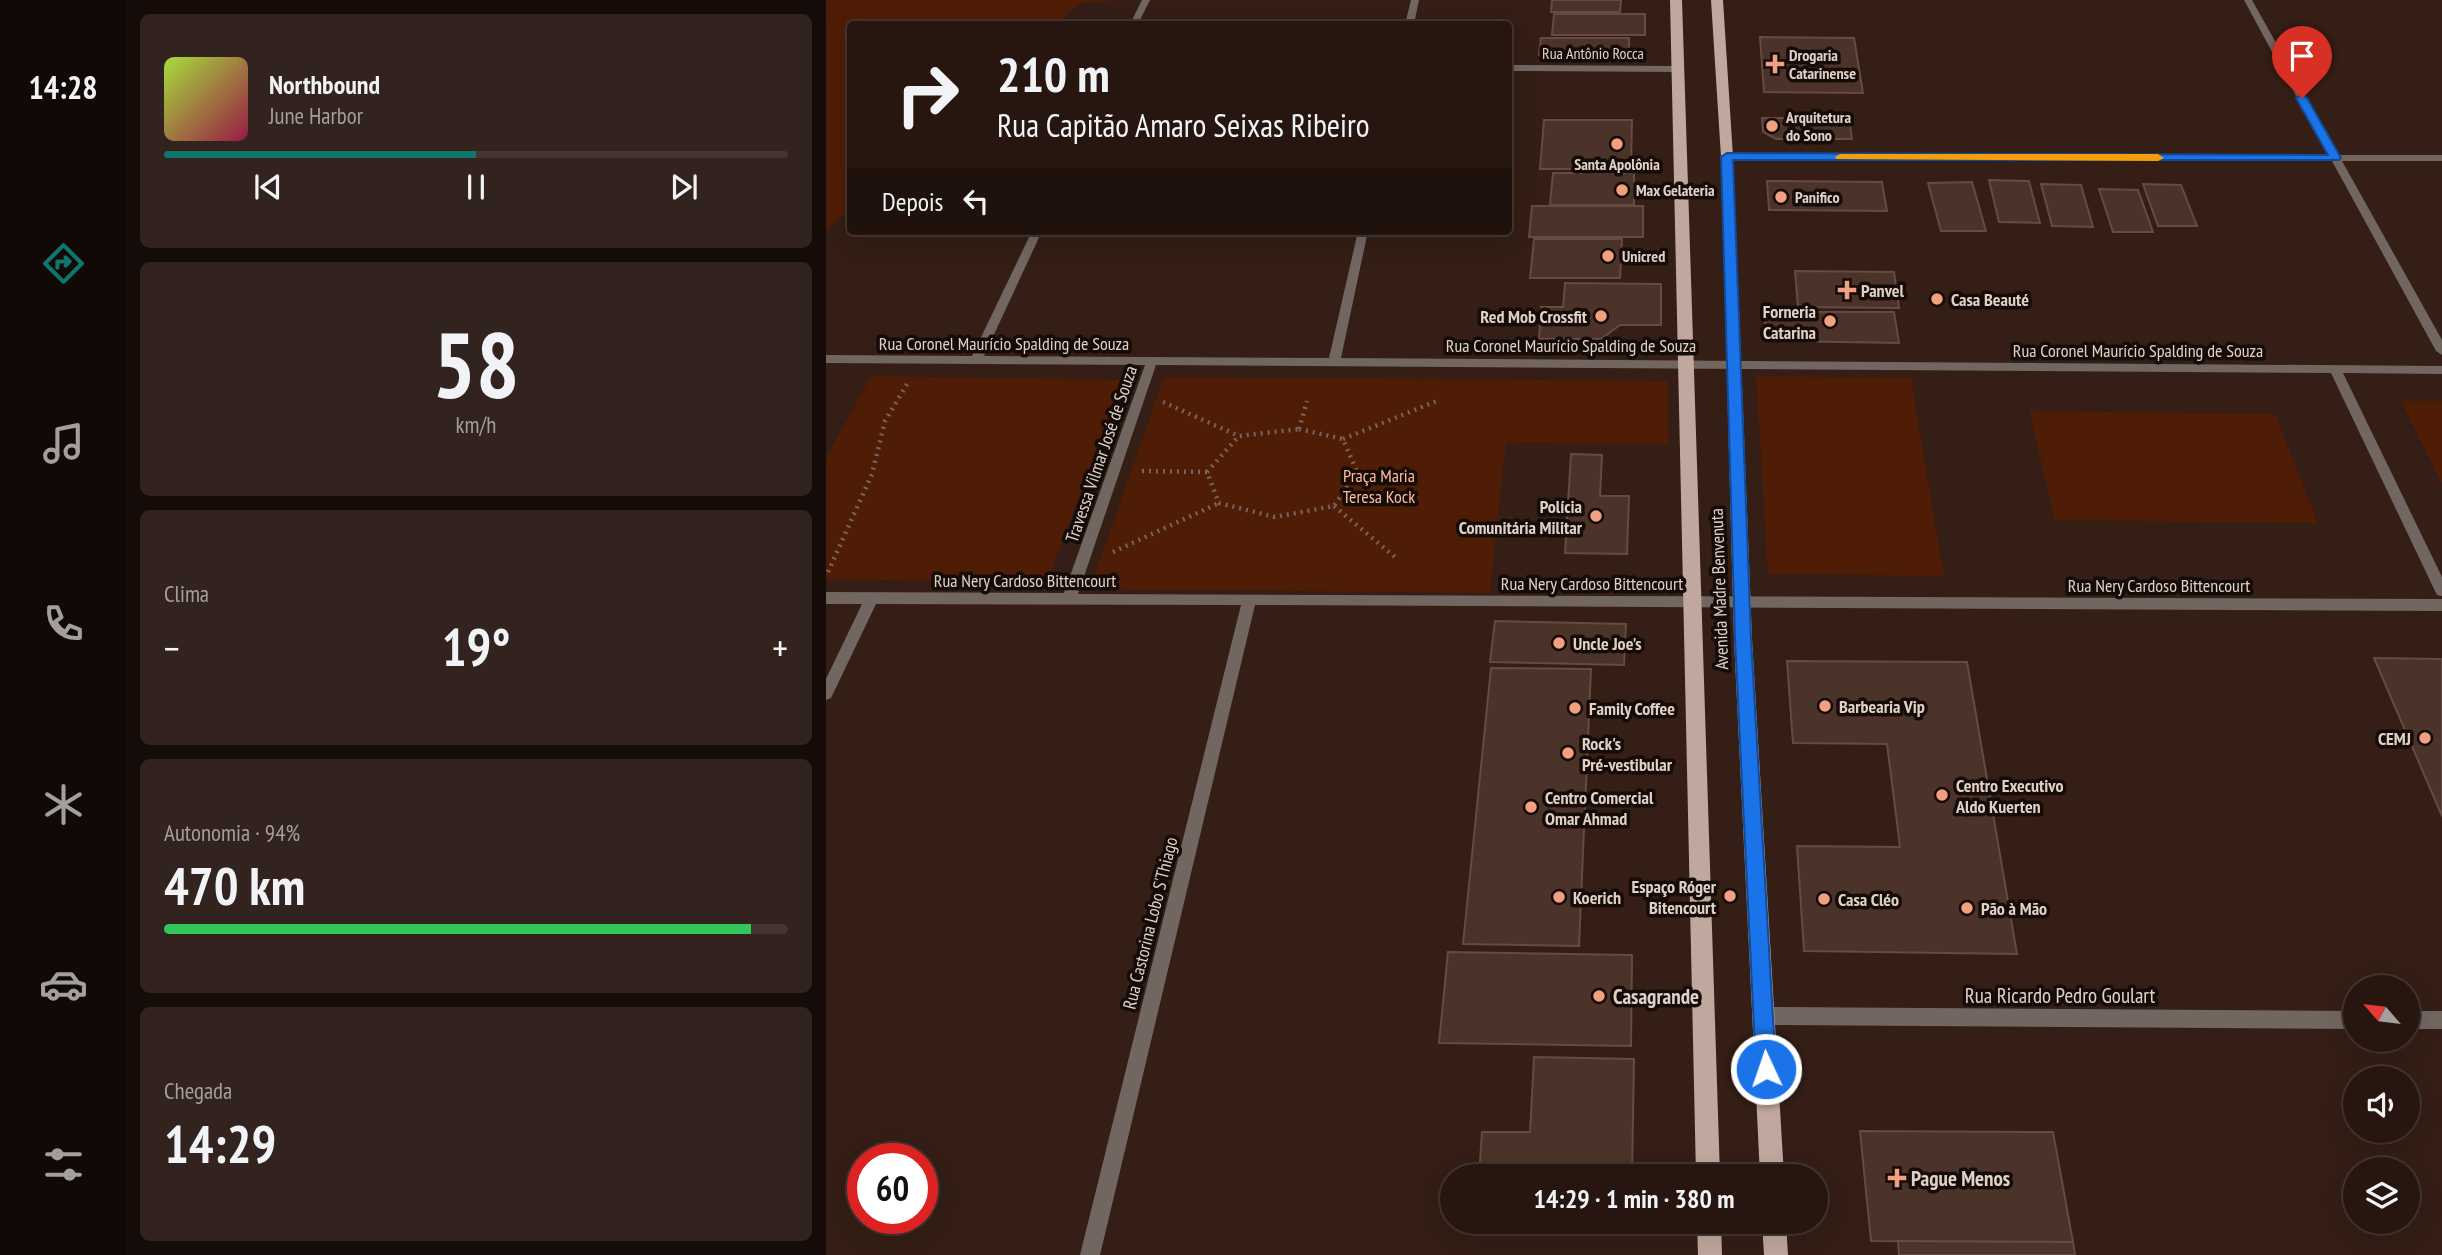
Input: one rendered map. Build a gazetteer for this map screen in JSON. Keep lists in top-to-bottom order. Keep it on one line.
{"streets":{"main road":["Avenida Madre Benvenuta"],"street":["Rua Antônio Rocca","Rua Coronel Maurício Spalding de Souza","Travessa Vilmar José de Souza","Rua Nery Cardoso Bittencourt","Rua Castorina Lobo S'Thiago","Rua Ricardo Pedro Goulart"]},"crossings":[["Rua Antônio Rocca","Avenida Madre Benvenuta"],["Rua Coronel Maurício Spalding de Souza","Travessa Vilmar José de Souza"],["Rua Coronel Maurício Spalding de Souza","Avenida Madre Benvenuta"],["Travessa Vilmar José de Souza","Rua Nery Cardoso Bittencourt"],["Rua Nery Cardoso Bittencourt","Avenida Madre Benvenuta"],["Rua Nery Cardoso Bittencourt","Rua Castorina Lobo S'Thiago"],["Avenida Madre Benvenuta","Rua Ricardo Pedro Goulart"]],"parks":["Praça Maria Teresa Kock"],"places":{"health":["Drogaria Catarinense","Panvel","Pague Menos"],"other":["Arquitetura do Sono","Santa Apolônia","Max Gelateria","Panifico","Unicred","Casa Beauté","Red Mob Crossfit","Forneria Catarina","Polícia Comunitária Militar","Uncle Joe's","Barbearia Vip","Family Coffee","CEMJ","Rock's Pré-vestibular","Centro Executivo Aldo Kuerten","Centro Comercial Omar Ahmad","Espaço Róger Bitencourt","Koerich","Casa Cléo","Pão à Mão","Casagrande"]},"north":"top left","page":{"tabs":"14:28","turn":["210 m","Rua Capitão Amaro Seixas Ribeiro"],"song":["Northbound","June Harbor"],"then":"Depois","tile":[["58","km/h"],"Clima",["Autonomia · 94%","470 km"],["Chegada","14:29"]],"heat":["−","19°","+"],"limit":"60","trip":"14:29 · 1 min · 380 m"}}
